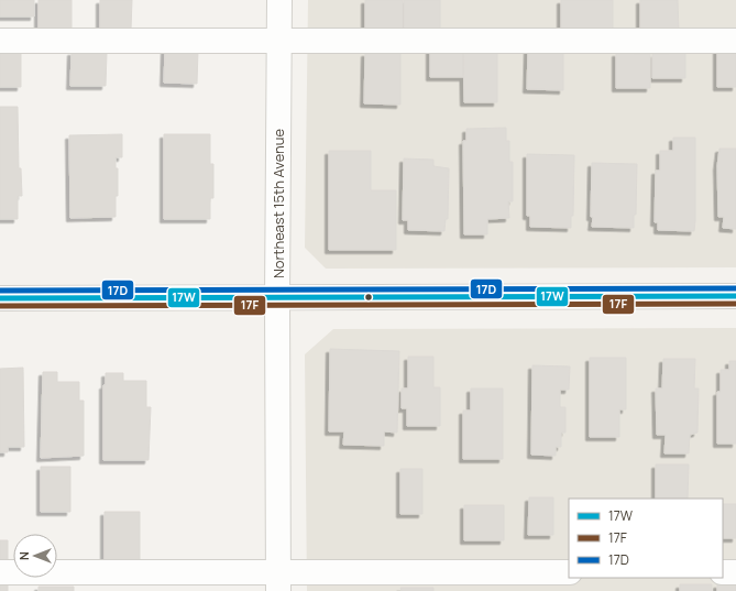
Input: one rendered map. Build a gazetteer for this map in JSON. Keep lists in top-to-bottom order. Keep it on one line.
{"streets":{"street":["Northeast 15th Avenue"]},"lines":["transit line 17D","transit line 17W","transit line 17F"],"legend":["17W","17F","17D"],"north":"left"}
